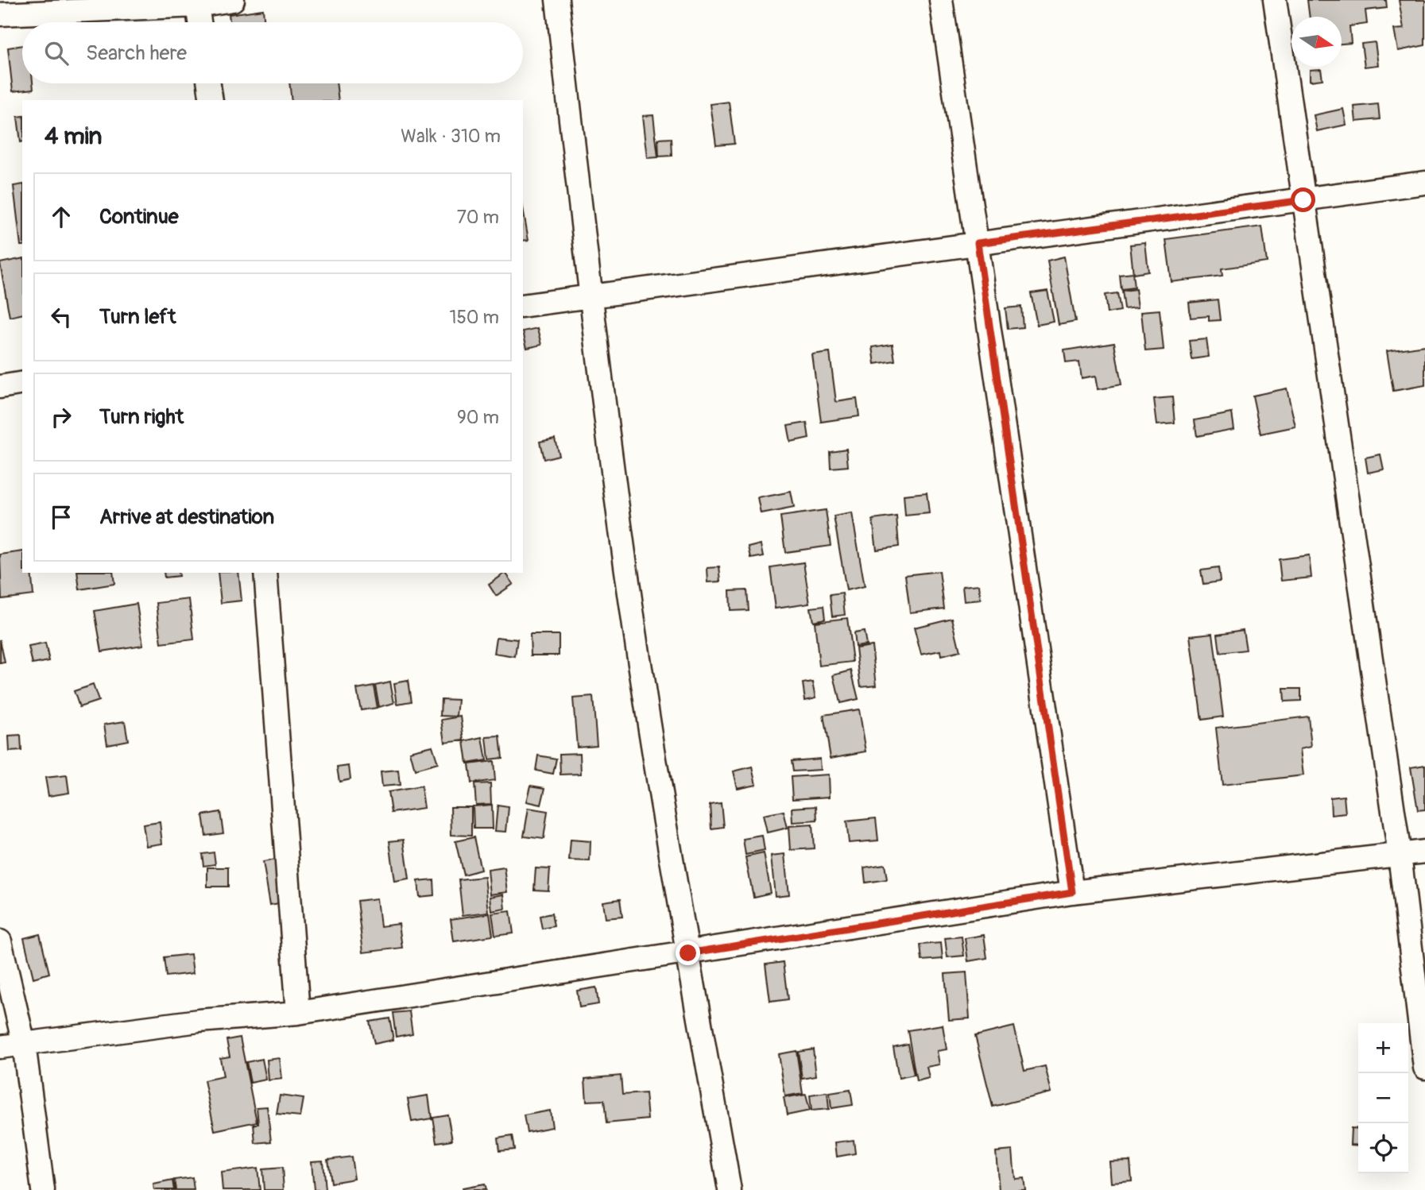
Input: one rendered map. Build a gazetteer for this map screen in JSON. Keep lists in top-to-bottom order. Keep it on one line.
{"north":"right","page":{"search":"Search here","heading":["4 min","Walk · 310 m"],"list":[["Continue","70 m"],["Turn left","150 m"],["Turn right","90 m"],"Arrive at destination"],"map_buttons":["+","−"]}}
